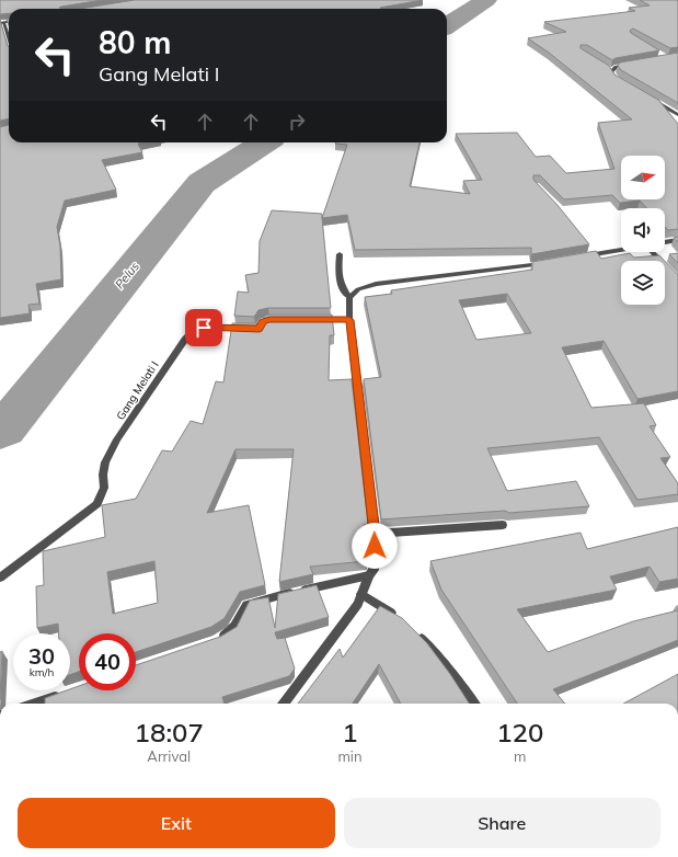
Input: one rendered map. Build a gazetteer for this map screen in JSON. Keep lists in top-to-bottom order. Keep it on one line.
{"streets":{"street":["Gang Melati I"]},"water":["Pelus"],"north":"right","page":{"turn":["80 m","Gang Melati I"],"speed":"30 km/h","limit":"40","eta":["18:07","Arrival","1","min","120","m"],"buttons":["Exit","Share"]}}
